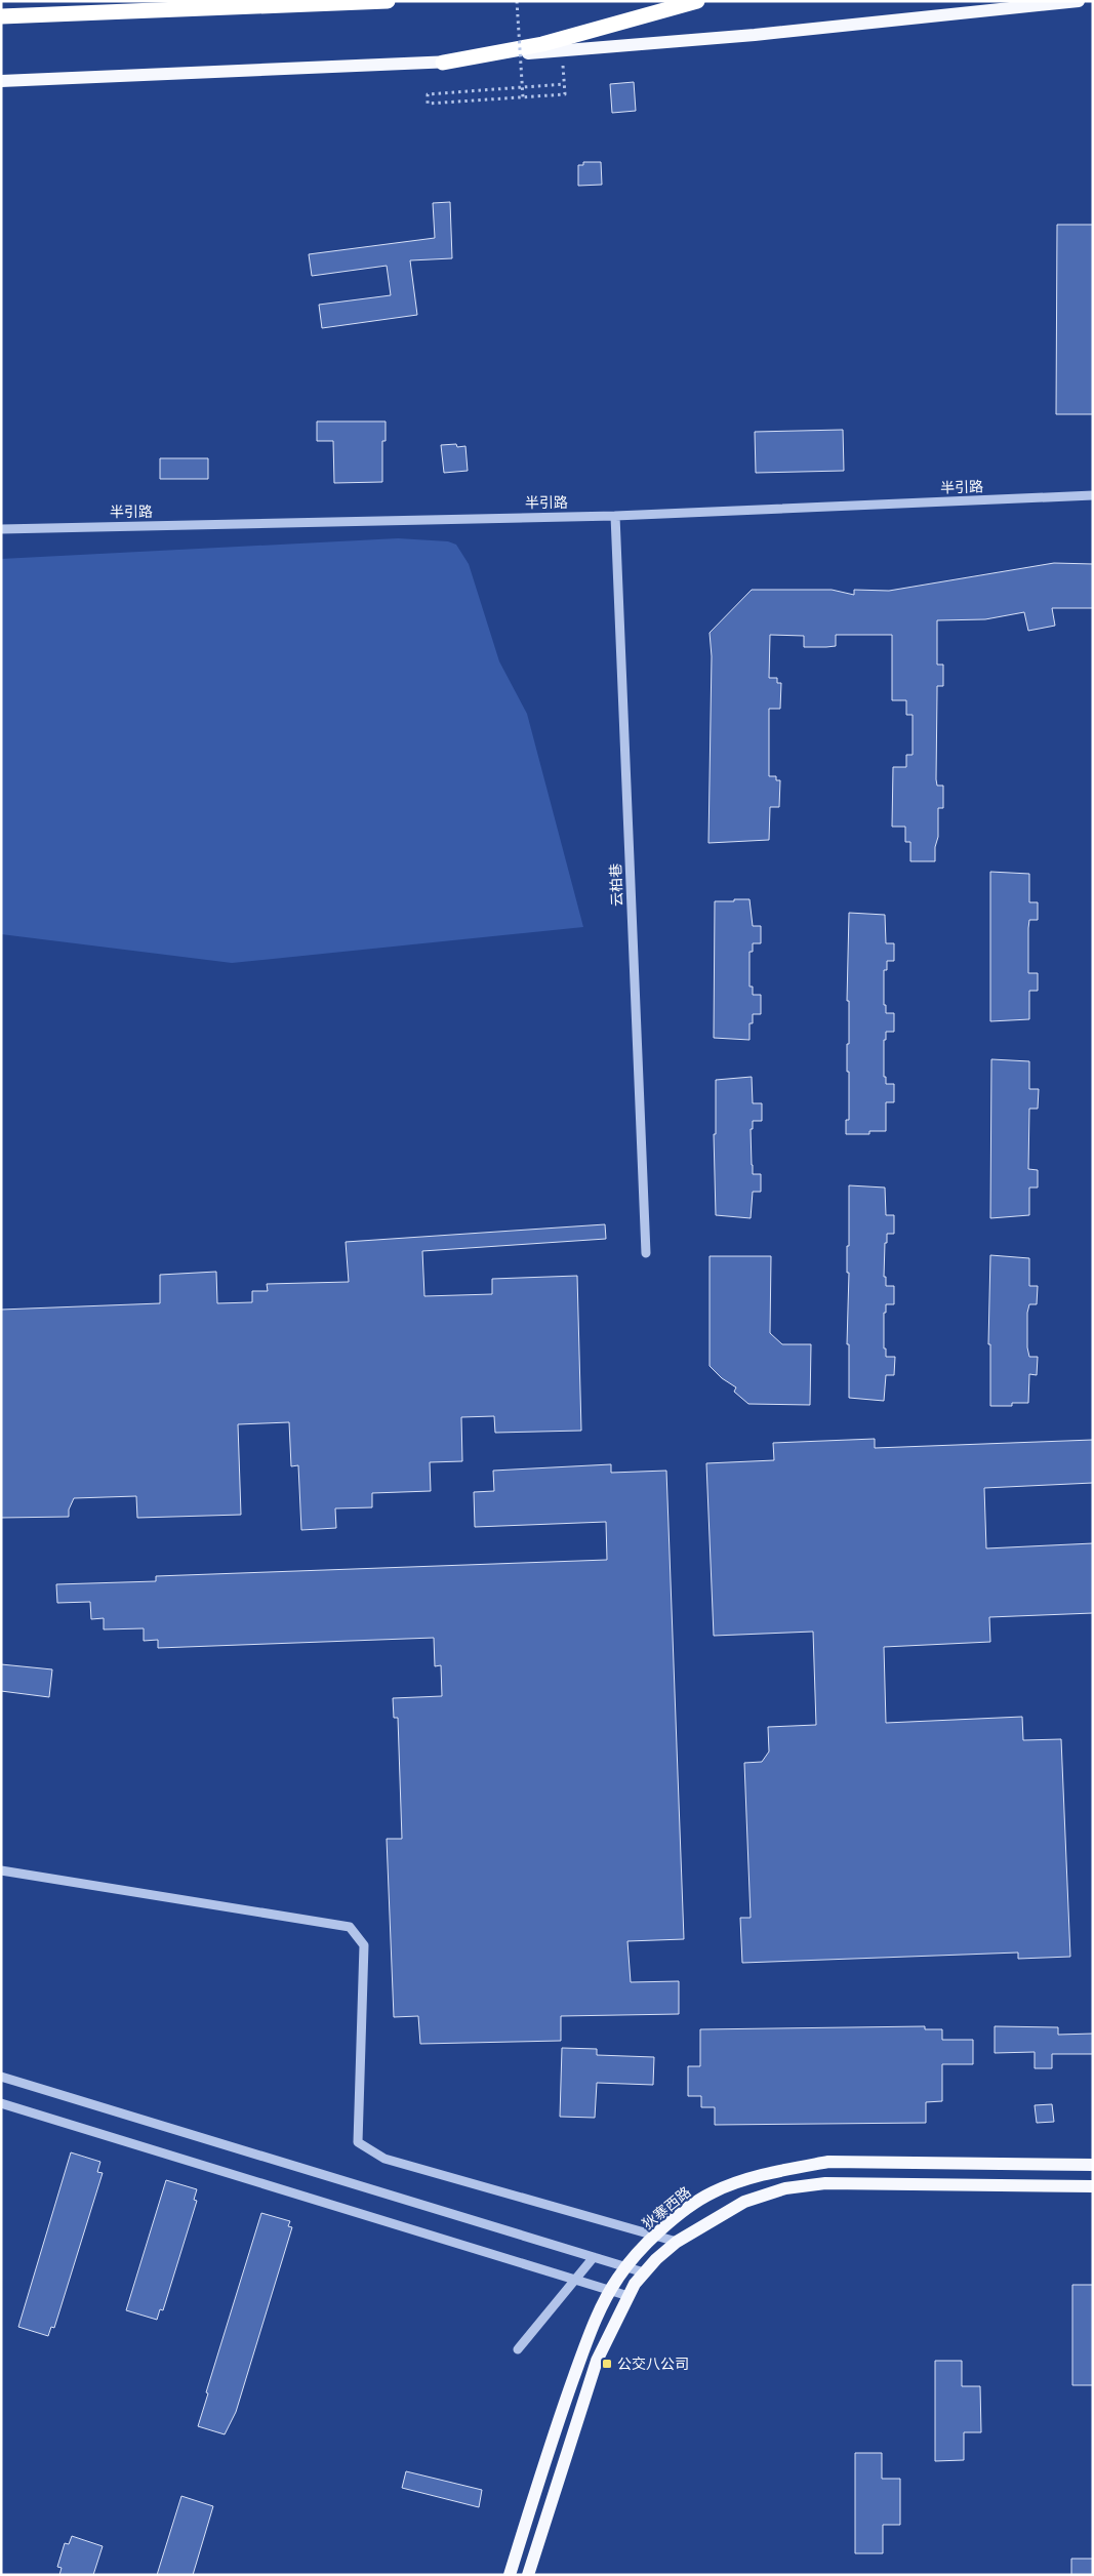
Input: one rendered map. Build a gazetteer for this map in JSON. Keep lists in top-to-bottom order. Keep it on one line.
{"streets":{"main road":["狄寨西路"],"street":["半引路","云柏巷"]},"crossings":[["半引路","云柏巷"]],"places":{"transit":["公交八公司"]}}
